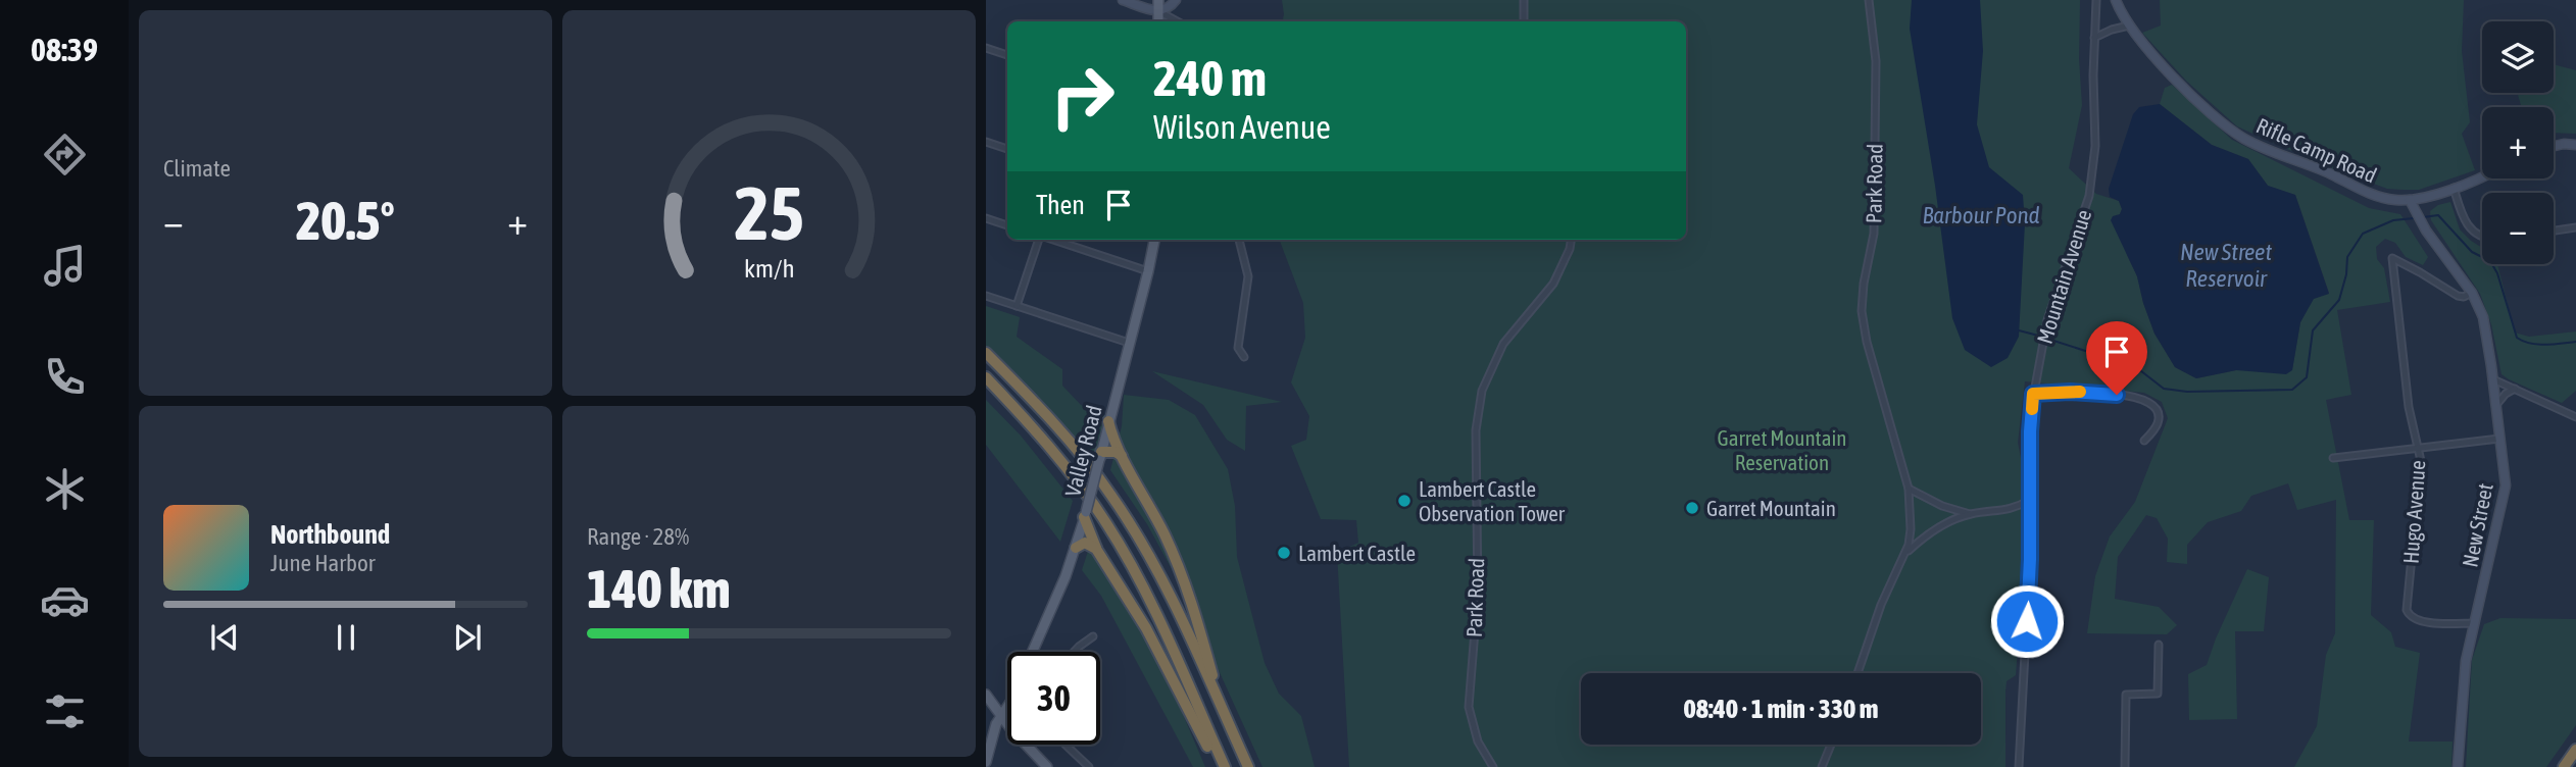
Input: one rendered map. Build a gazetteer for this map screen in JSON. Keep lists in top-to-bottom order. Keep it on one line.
{"streets":{"main road":["Valley Road"],"street":["Rifle Camp Road","Park Road","Mountain Avenue","Hugo Avenue","New Street"]},"crossings":[["Park Road","Mountain Avenue"],["Hugo Avenue","New Street"]],"water":["Barbour Pond","New Street Reservoir"],"parks":["Garret Mountain Reservation"],"places":["Lambert Castle Observation Tower","Garret Mountain","Lambert Castle"],"page":{"tabs":"08:39","tile":["Climate",["Range · 28%","140 km"]],"map_buttons":["+","−"],"turn":["240 m","Wilson Avenue"],"then":"Then","heat":["−","20.5°","+"],"song":["Northbound","June Harbor"],"limit":"30","trip":"08:40 · 1 min · 330 m","gauge":["25","km/h"]}}
